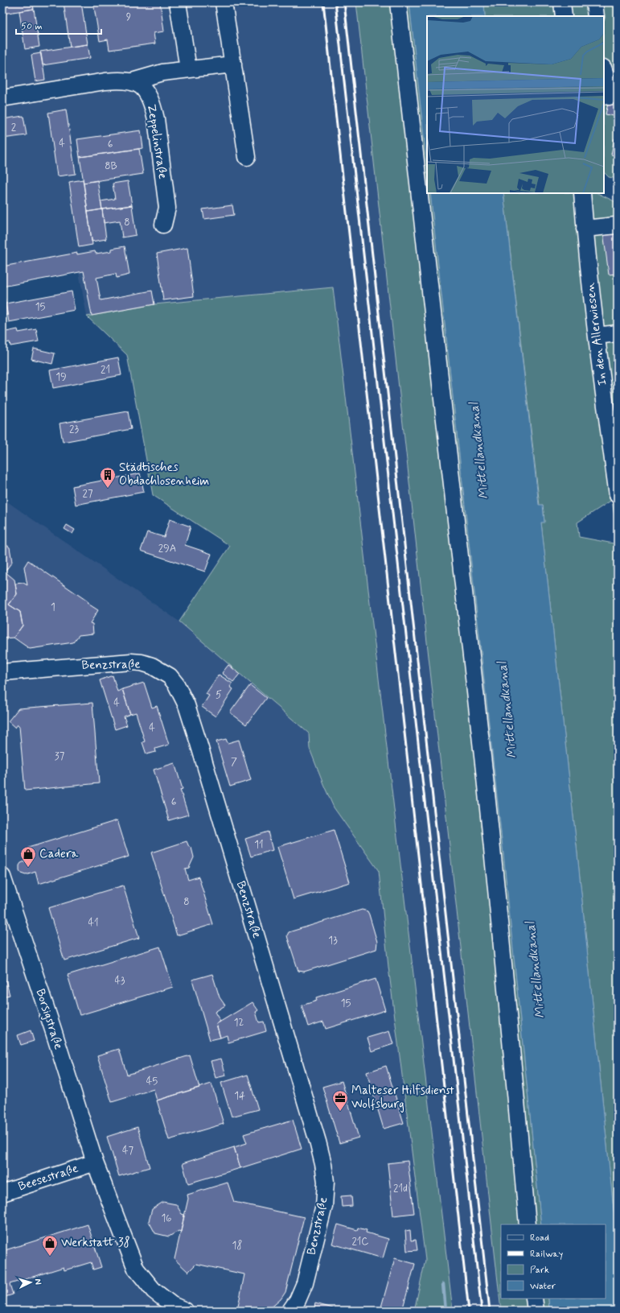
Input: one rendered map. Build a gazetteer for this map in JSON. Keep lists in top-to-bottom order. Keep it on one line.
{"streets":{"street":["Zeppelinstraße","In den Allerwiesen","Benzstraße","Borsigstraße","Beesestraße"]},"crossings":[["Borsigstraße","Beesestraße"]],"water":["Mittellandkanal"],"places":{"building":["Städtisches Obdachlosenheim"],"shop":["Cadera","Werkstatt 38"],"office":["Malteser Hilfsdienst Wolfsburg"]},"house_numbers":["9","2","4","6","8B","8","15","21","19","23","27","29A","1","5","4","4","37","7","6","11","8","41","13","43","15","12","45","14","47","21d","16","21C","18"],"legend":["Road","Railway","Park","Water"],"scale_bar":"50 m","north":"right"}
